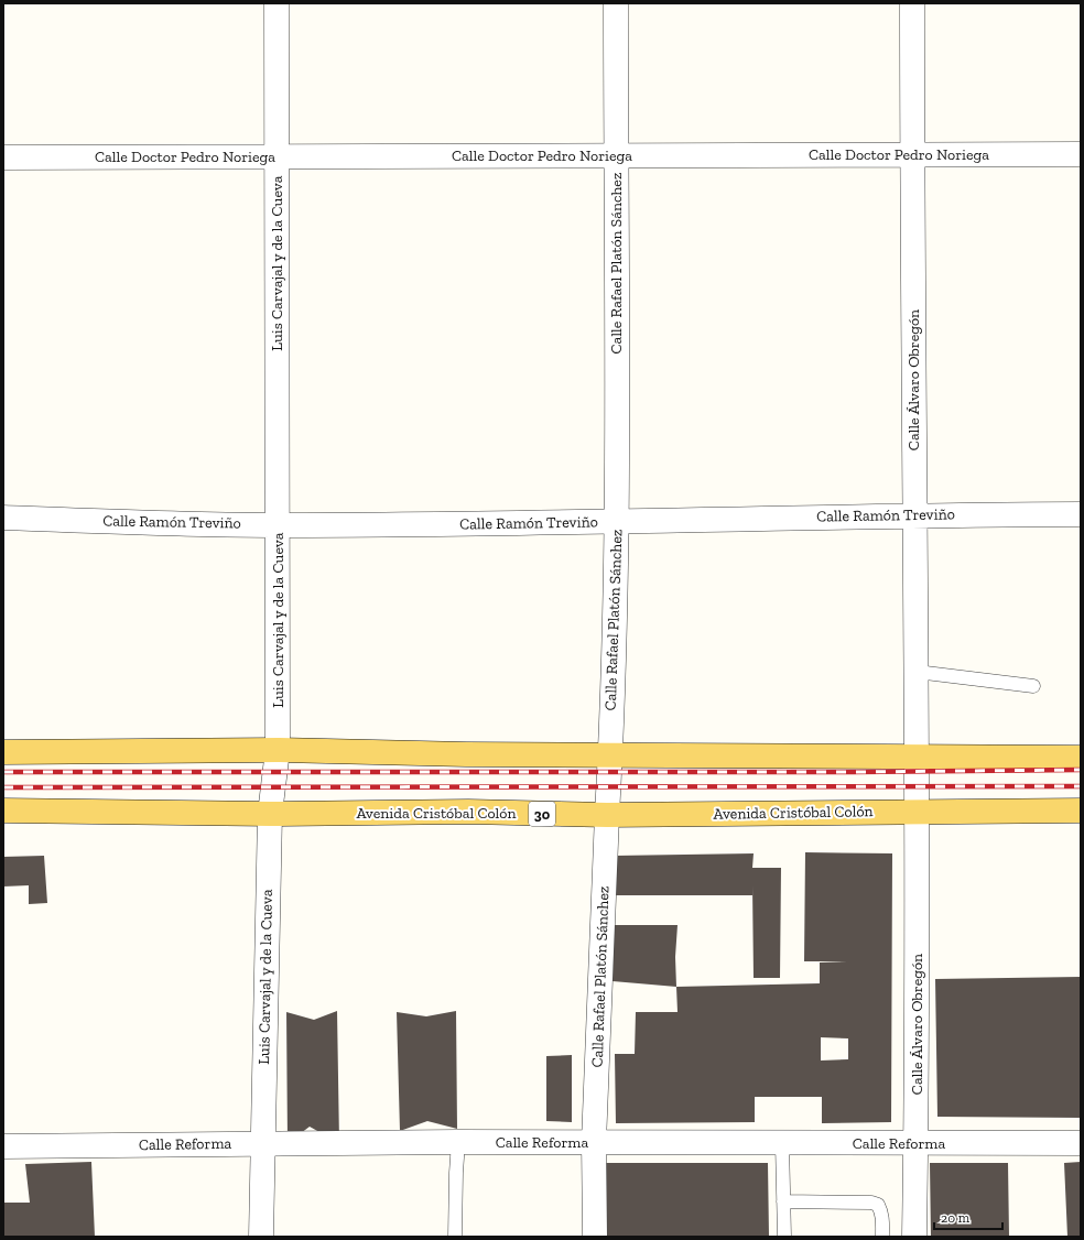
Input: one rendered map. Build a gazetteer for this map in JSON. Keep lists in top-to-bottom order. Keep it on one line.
{"streets":{"main road":["Avenida Cristóbal Colón","30"],"street":["Calle Doctor Pedro Noriega","Luis Carvajal y de la Cueva","Calle Rafael Platón Sánchez","Calle Álvaro Obregón","Calle Ramón Treviño","Calle Reforma"]},"crossings":[["Calle Doctor Pedro Noriega","Luis Carvajal y de la Cueva"],["Calle Doctor Pedro Noriega","Calle Rafael Platón Sánchez"],["Calle Doctor Pedro Noriega","Calle Álvaro Obregón"],["Luis Carvajal y de la Cueva","Calle Ramón Treviño"],["Luis Carvajal y de la Cueva","Avenida Cristóbal Colón"],["Luis Carvajal y de la Cueva","Calle Reforma"],["Calle Rafael Platón Sánchez","Calle Ramón Treviño"],["Calle Rafael Platón Sánchez","Avenida Cristóbal Colón"],["Calle Rafael Platón Sánchez","Calle Reforma"],["Calle Álvaro Obregón","Calle Ramón Treviño"],["Calle Álvaro Obregón","Avenida Cristóbal Colón"],["Calle Álvaro Obregón","Calle Reforma"]],"scale_bar":"20 m"}
